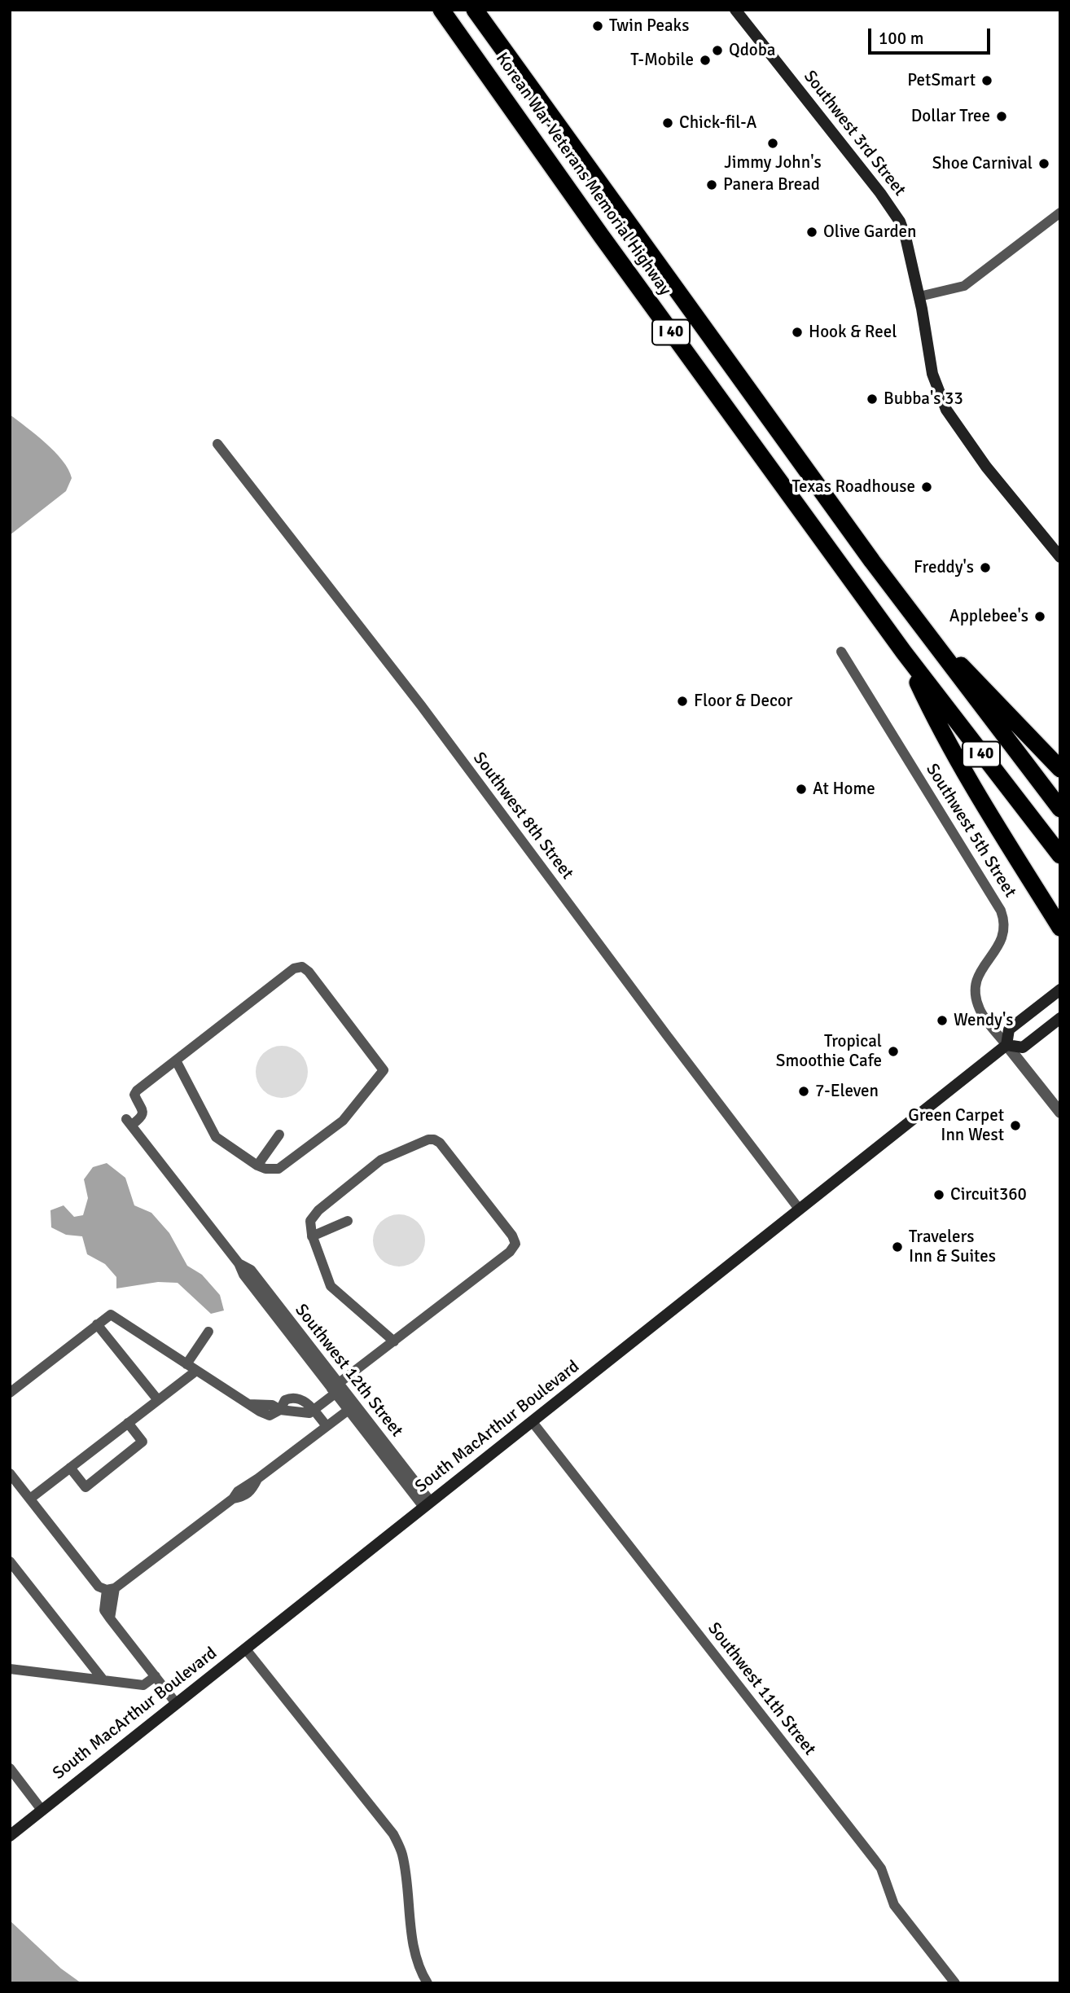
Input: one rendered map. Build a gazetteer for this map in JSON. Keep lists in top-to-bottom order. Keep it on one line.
{"streets":{"highway":["Korean War Veterans Memorial Highway","I 40"],"main road":["Southwest 3rd Street","South MacArthur Boulevard"],"street":["Southwest 8th Street","Southwest 5th Street","Southwest 12th Street","Southwest 11th Street"]},"crossings":[["Southwest 8th Street","South MacArthur Boulevard"],["Southwest 5th Street","South MacArthur Boulevard"],["Southwest 12th Street","South MacArthur Boulevard"],["South MacArthur Boulevard","Southwest 11th Street"]],"places":["Twin Peaks","Qdoba","T-Mobile","PetSmart","Dollar Tree","Chick-fil-A","Jimmy John's","Shoe Carnival","Panera Bread","Olive Garden","Hook & Reel","Bubba's 33","Texas Roadhouse","Freddy's","Applebee's","Floor & Decor","At Home","Wendy's","Tropical Smoothie Cafe","7-Eleven","Green Carpet Inn West","Circuit360","Travelers Inn & Suites"],"scale_bar":"100 m"}
